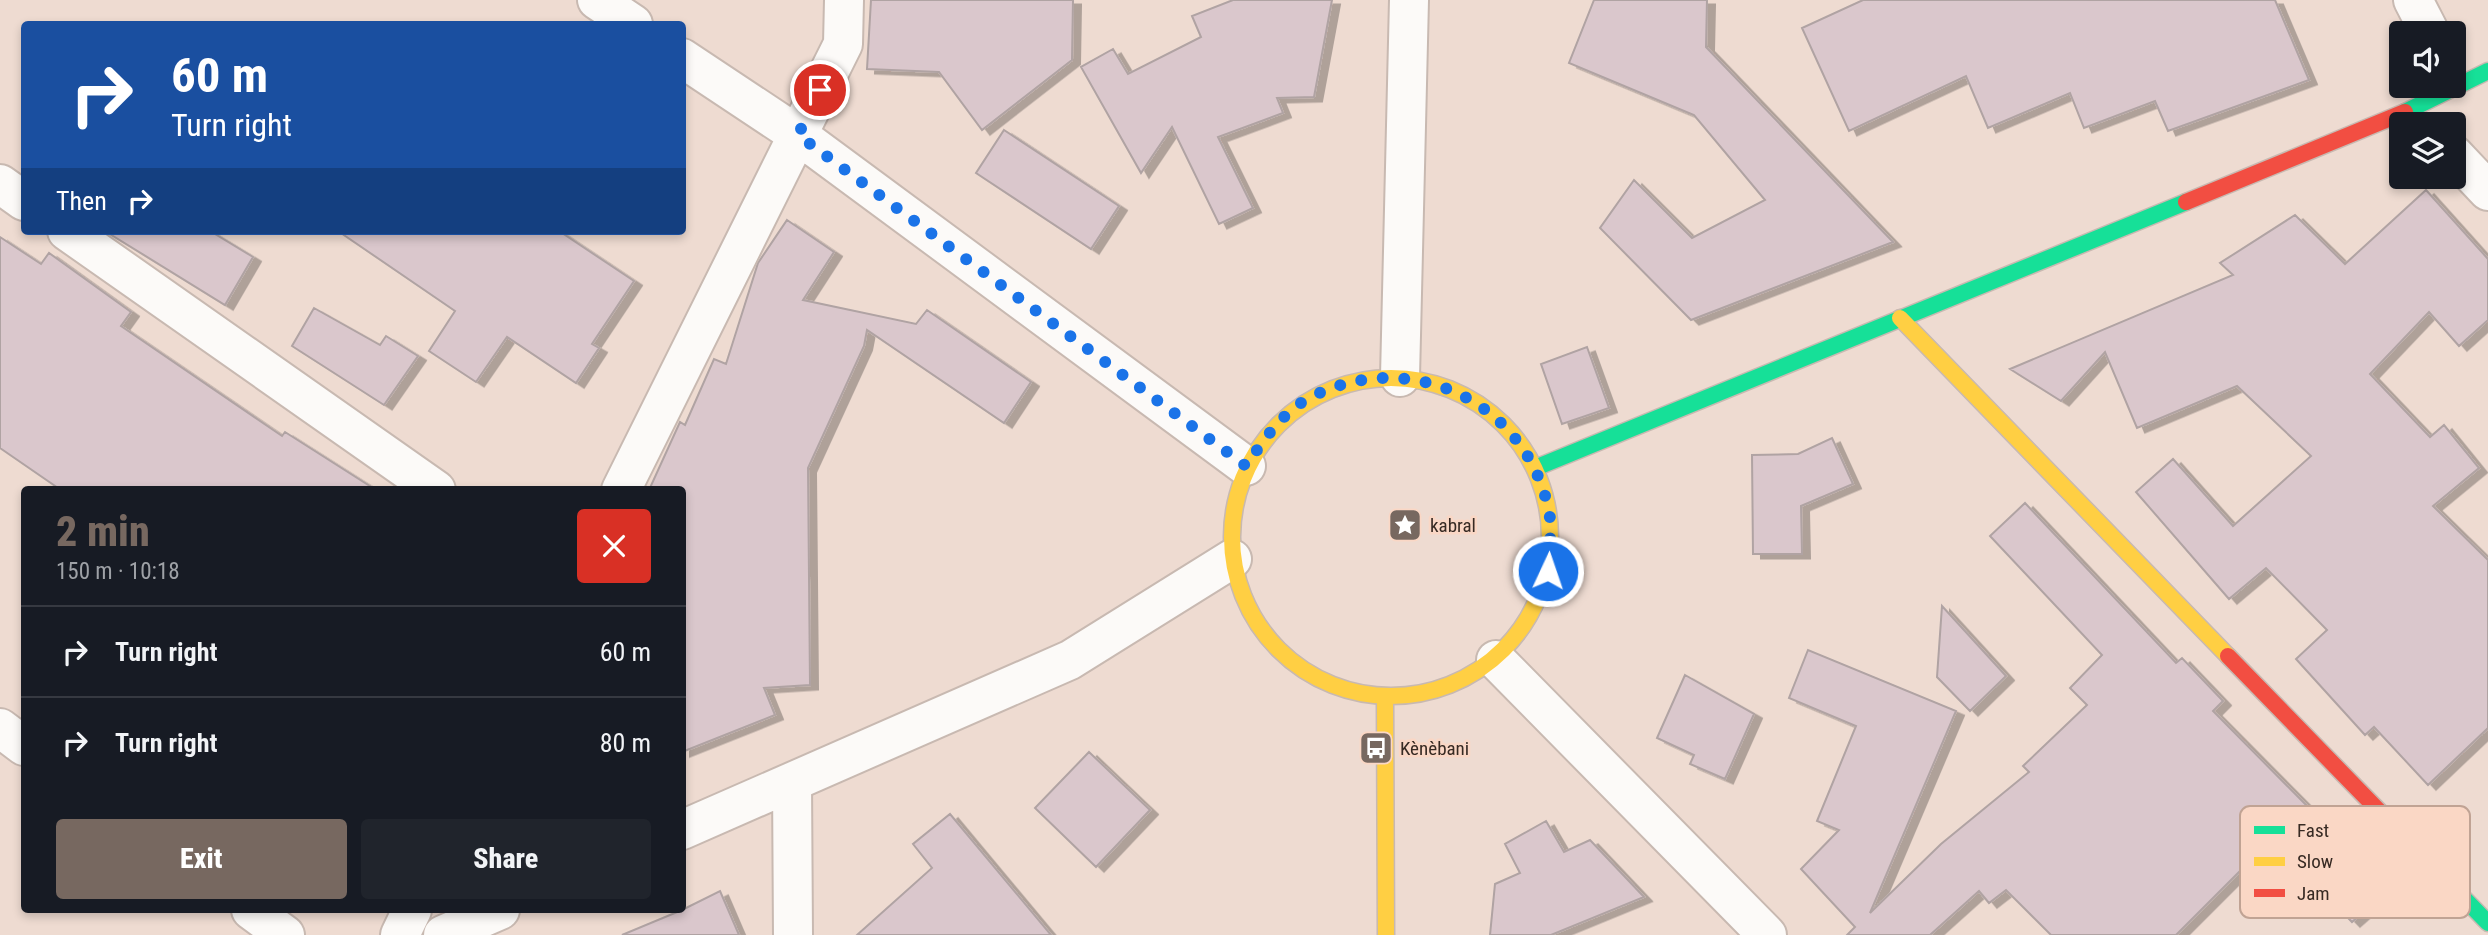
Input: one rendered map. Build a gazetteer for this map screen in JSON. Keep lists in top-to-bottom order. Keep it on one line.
{"places":{"place":["kabral"],"bus stop":["Kènèbani"]},"legend":["Fast","Slow","Jam"],"page":{"turn":["60 m","Turn right"],"then":"Then","heading":["2 min","150 m · 10:18"],"list":[{"name":"Turn right","value":"60 m"},{"name":"Turn right","value":"80 m"}],"buttons":["Exit","Share"]}}
